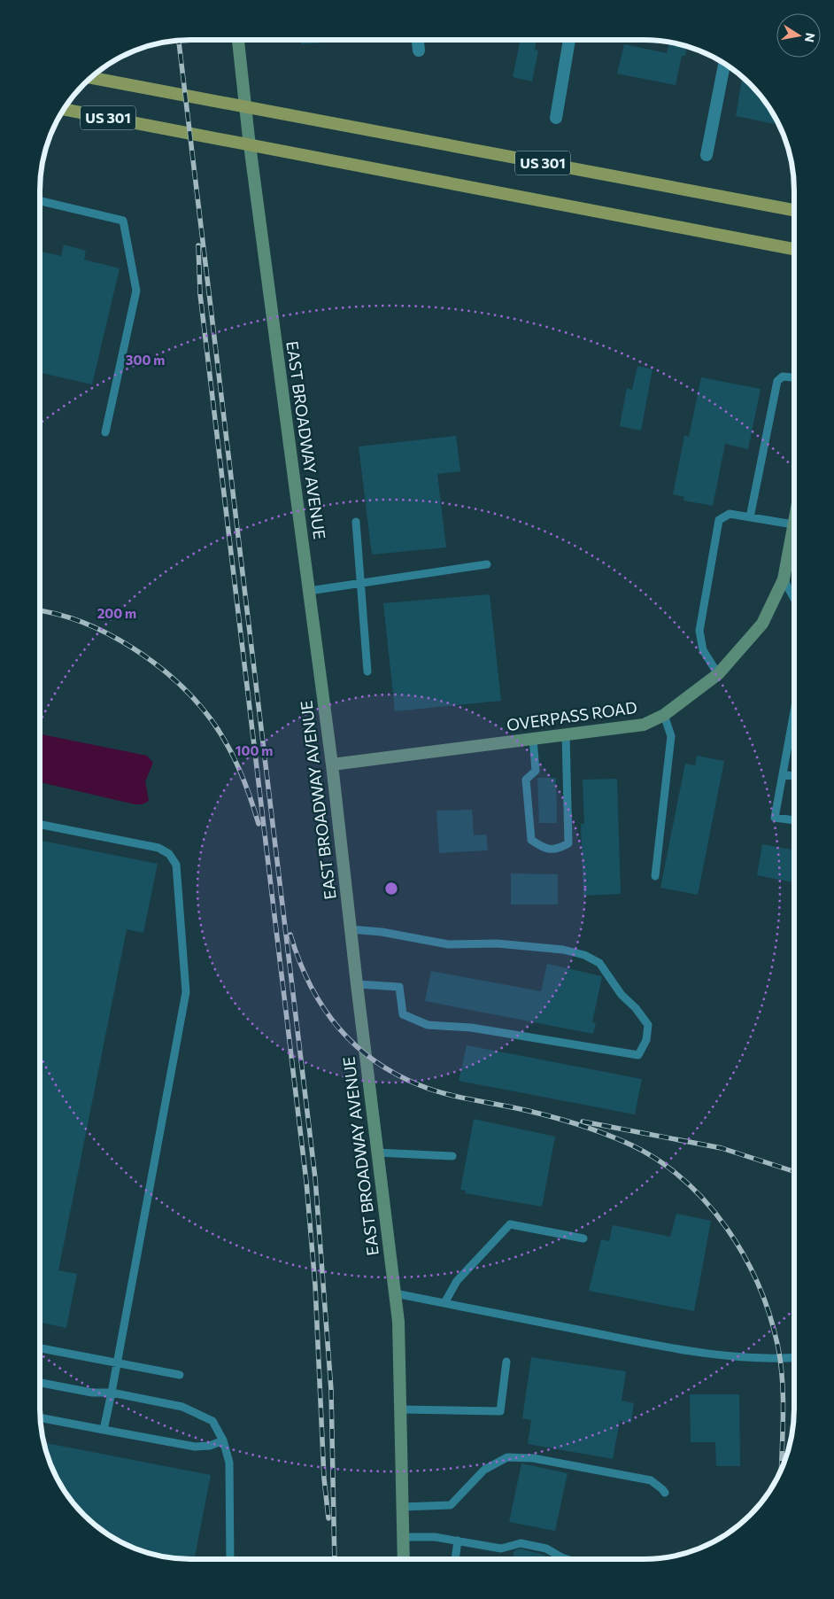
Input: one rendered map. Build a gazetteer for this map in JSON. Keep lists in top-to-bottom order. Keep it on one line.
{"streets":{"main road":["US 301","EAST BROADWAY AVENUE","OVERPASS ROAD"]},"crossings":[["EAST BROADWAY AVENUE","OVERPASS ROAD"]],"north":"right","rings":["300 m","200 m","100 m"]}
